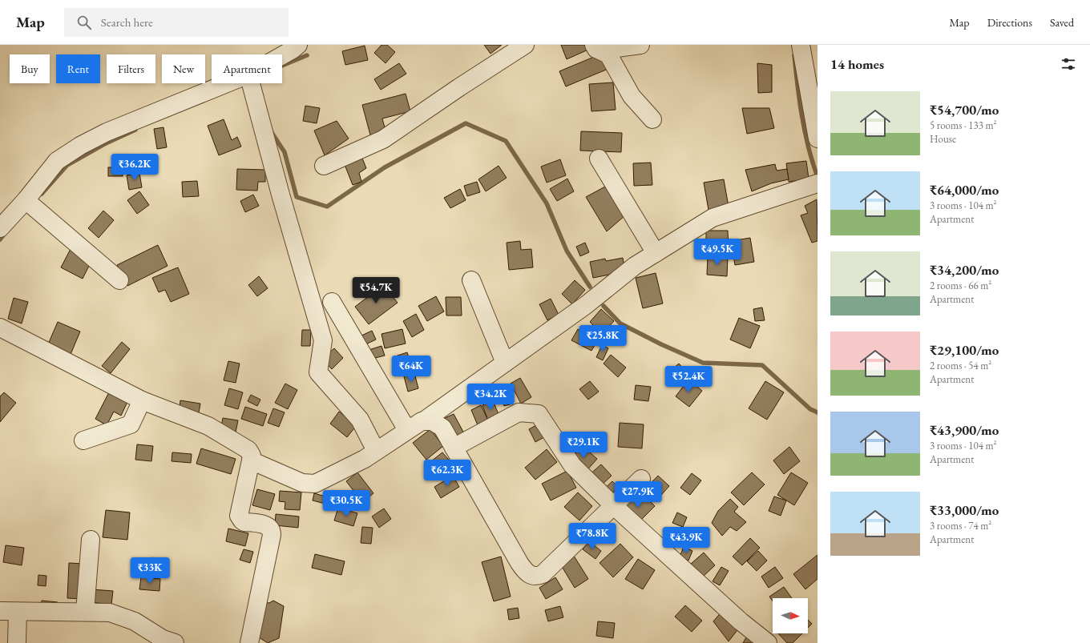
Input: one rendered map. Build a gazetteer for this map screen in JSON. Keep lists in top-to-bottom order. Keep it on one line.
{"north":"right","page":{"header":"Map","search":"Search here","nav":["Map","Directions","Saved"],"heading":"14 homes","chip":["Buy","Rent","Filters","New","Apartment"],"list":[{"name":"₹54,700/mo","note":"5 rooms · 133 m² · House"},{"name":"₹64,000/mo","note":"3 rooms · 104 m² · Apartment"},{"name":"₹34,200/mo","note":"2 rooms · 66 m² · Apartment"},{"name":"₹29,100/mo","note":"2 rooms · 54 m² · Apartment"},{"name":"₹43,900/mo","note":"3 rooms · 104 m² · Apartment"},{"name":"₹33,000/mo","note":"3 rooms · 74 m² · Apartment"}],"price":["₹36.2K","₹49.5K","₹54.7K","₹25.8K","₹64K","₹52.4K","₹34.2K","₹29.1K","₹62.3K","₹27.9K","₹30.5K","₹78.8K","₹43.9K","₹33K"]}}
